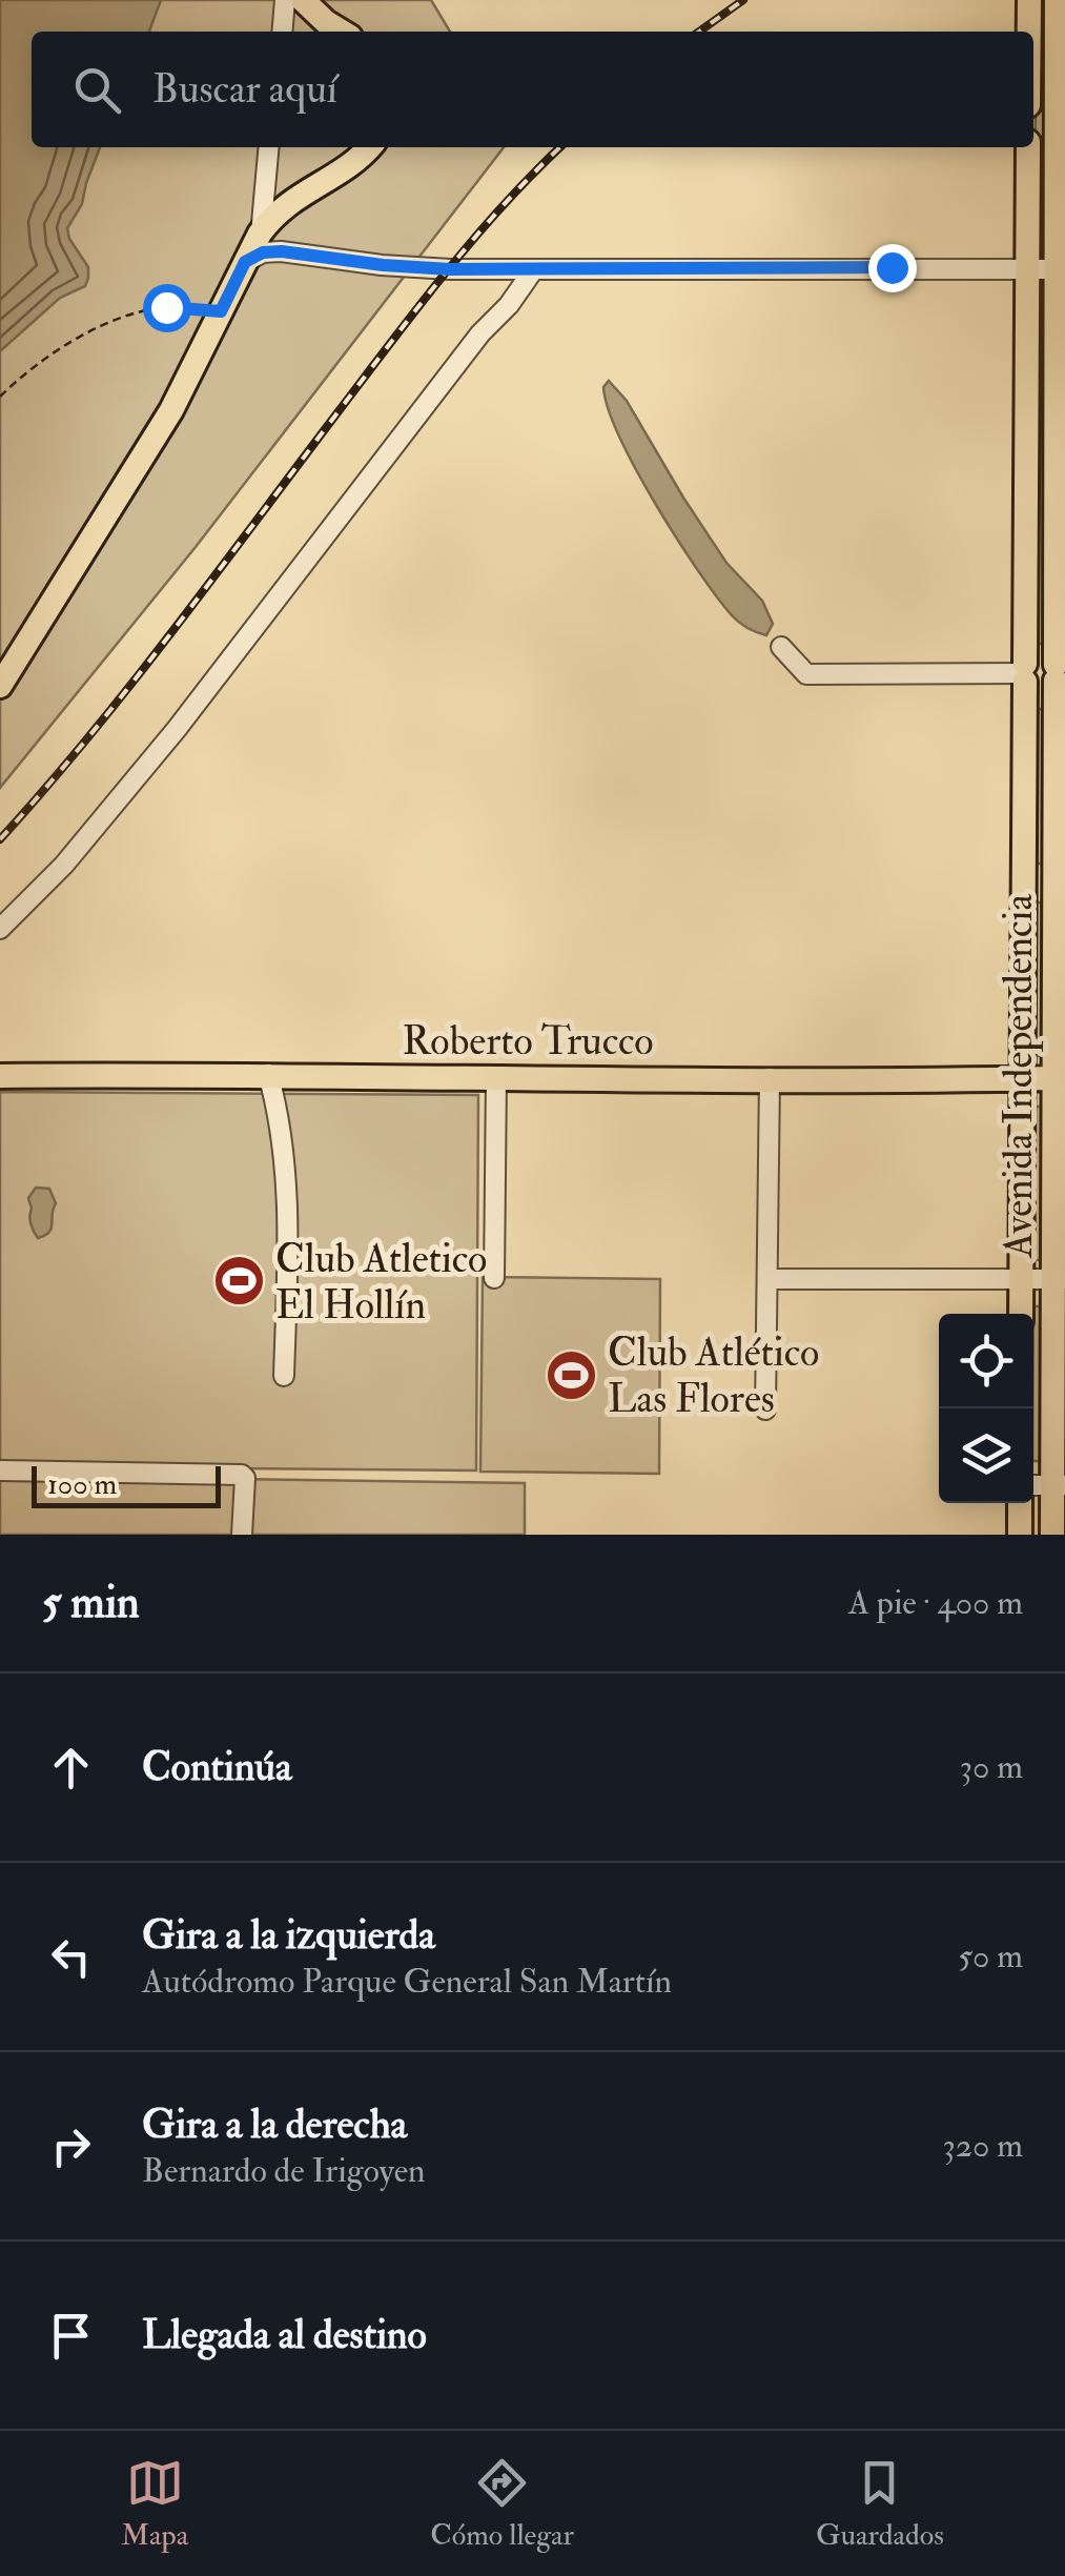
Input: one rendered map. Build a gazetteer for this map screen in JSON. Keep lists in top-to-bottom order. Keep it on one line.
{"streets":{"main road":["Roberto Trucco","Avenida Independencia"]},"crossings":[["Roberto Trucco","Avenida Independencia"]],"places":{"sports":["Club Atletico El Hollín","Club Atlético Las Flores"]},"scale_bar":"100 m","page":{"search":"Buscar aquí","scale":"100 m","heading":["5 min","A pie · 400 m"],"list":[["Continúa","30 m"],["Gira a la izquierda","Autódromo Parque General San Martín","50 m"],["Gira a la derecha","Bernardo de Irigoyen","320 m"],"Llegada al destino"],"nav":["Mapa","Cómo llegar","Guardados"]}}
